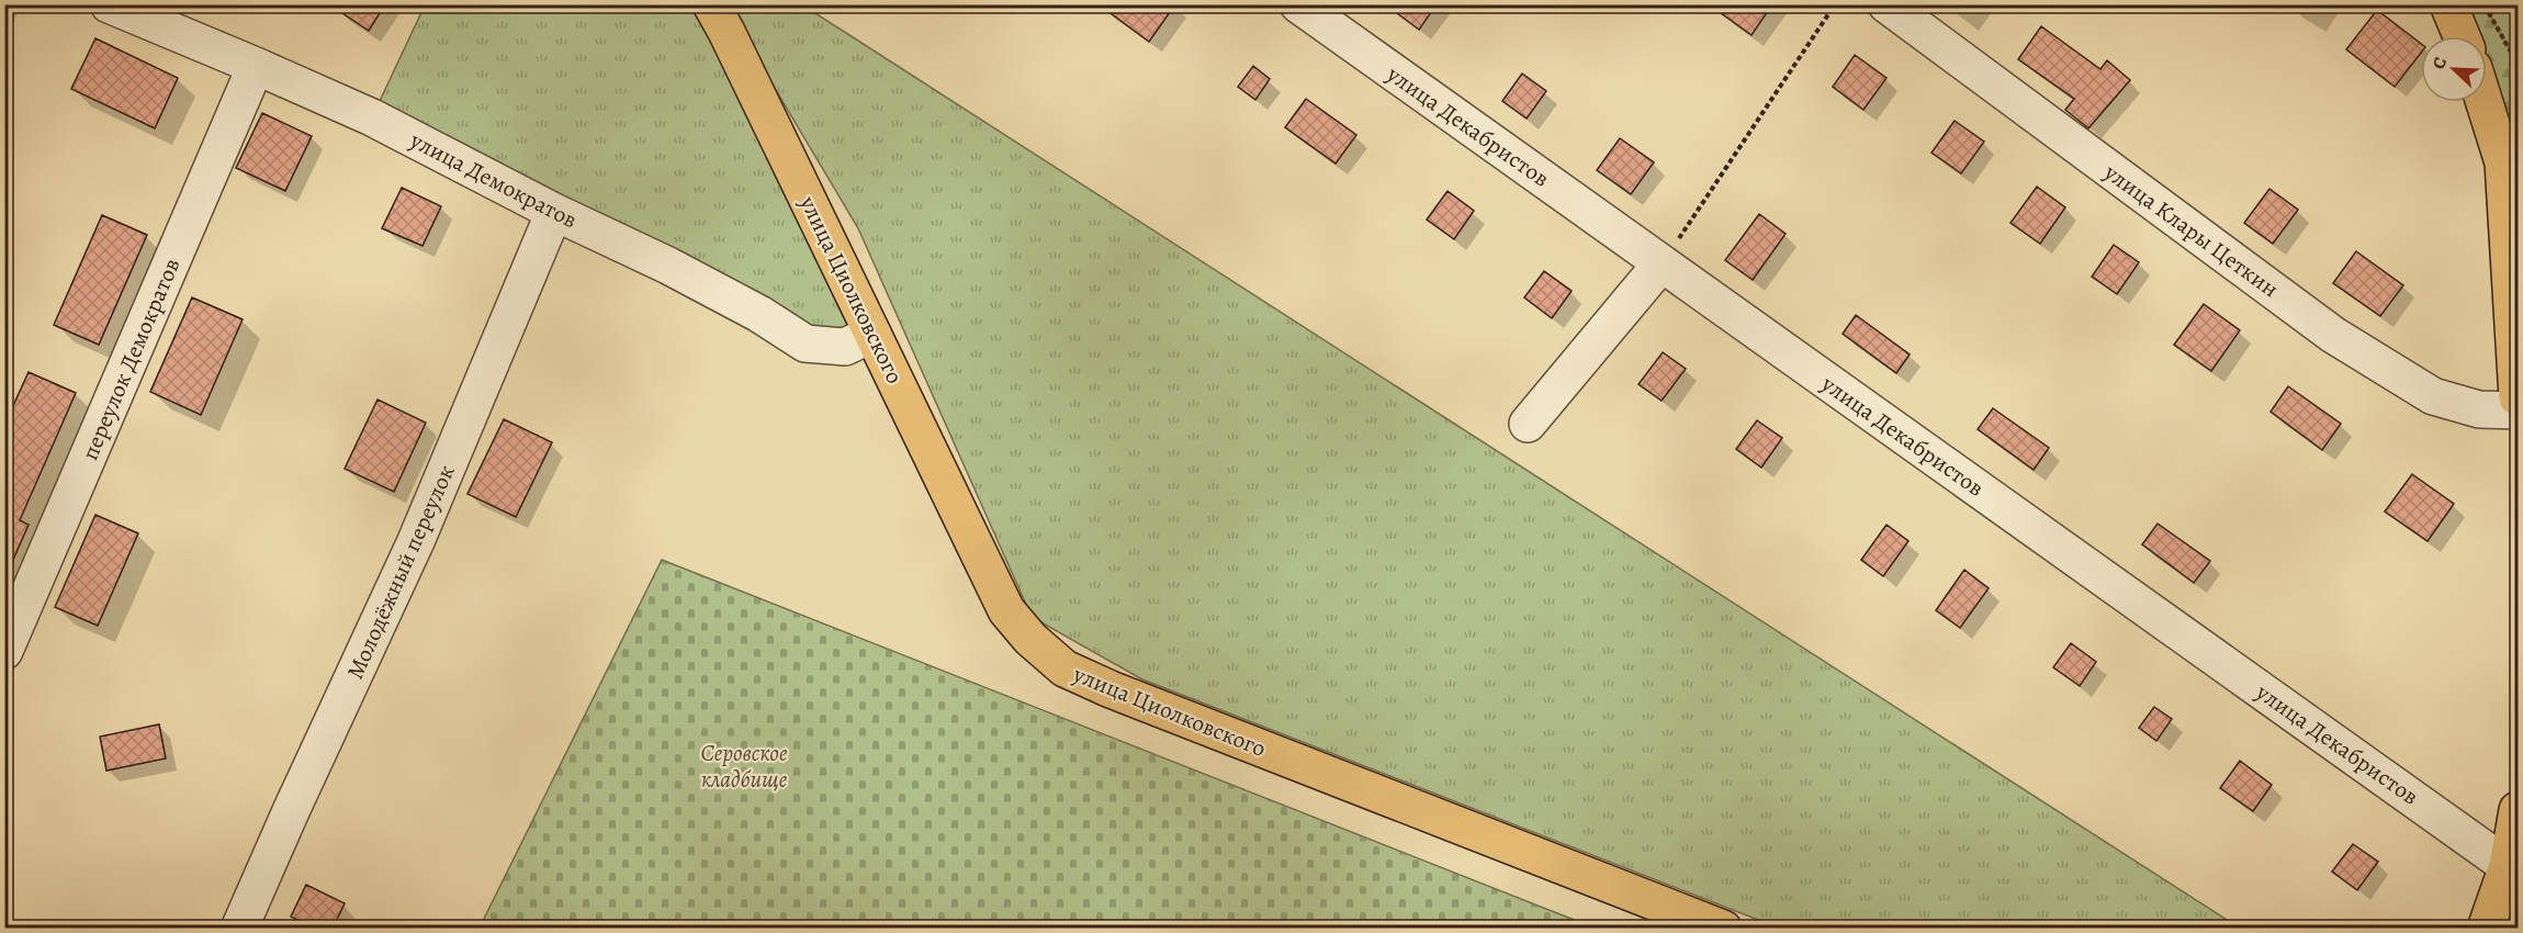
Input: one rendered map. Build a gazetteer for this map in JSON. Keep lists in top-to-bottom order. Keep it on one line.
{"streets":{"main road":["улица Циолковского"],"street":["улица Декабристов","улица Демократов","улица Клары Цеткин","переулок Демократов","Молодёжный переулок"]},"crossings":[["улица Демократов","улица Циолковского"],["улица Демократов","переулок Демократов"],["улица Демократов","Молодёжный переулок"]],"parks":["Серовское кладбище"],"north":"top left"}
